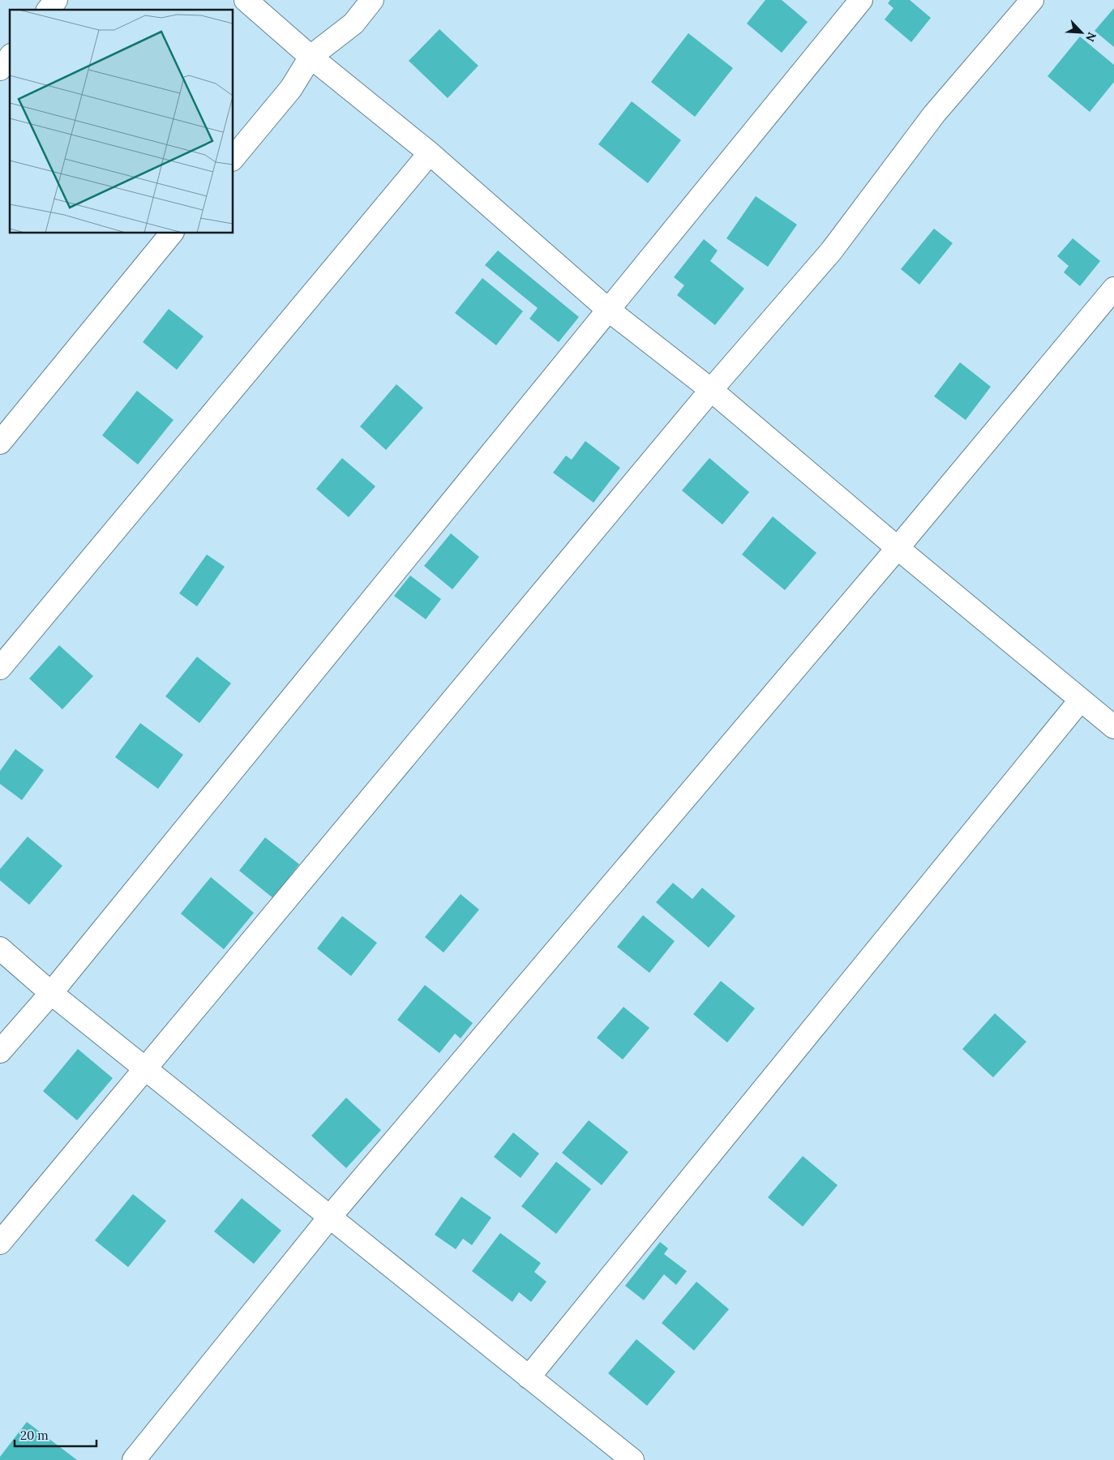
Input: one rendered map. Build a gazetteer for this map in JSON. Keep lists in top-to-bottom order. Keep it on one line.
{"scale_bar":"20 m","north":"bottom right"}
